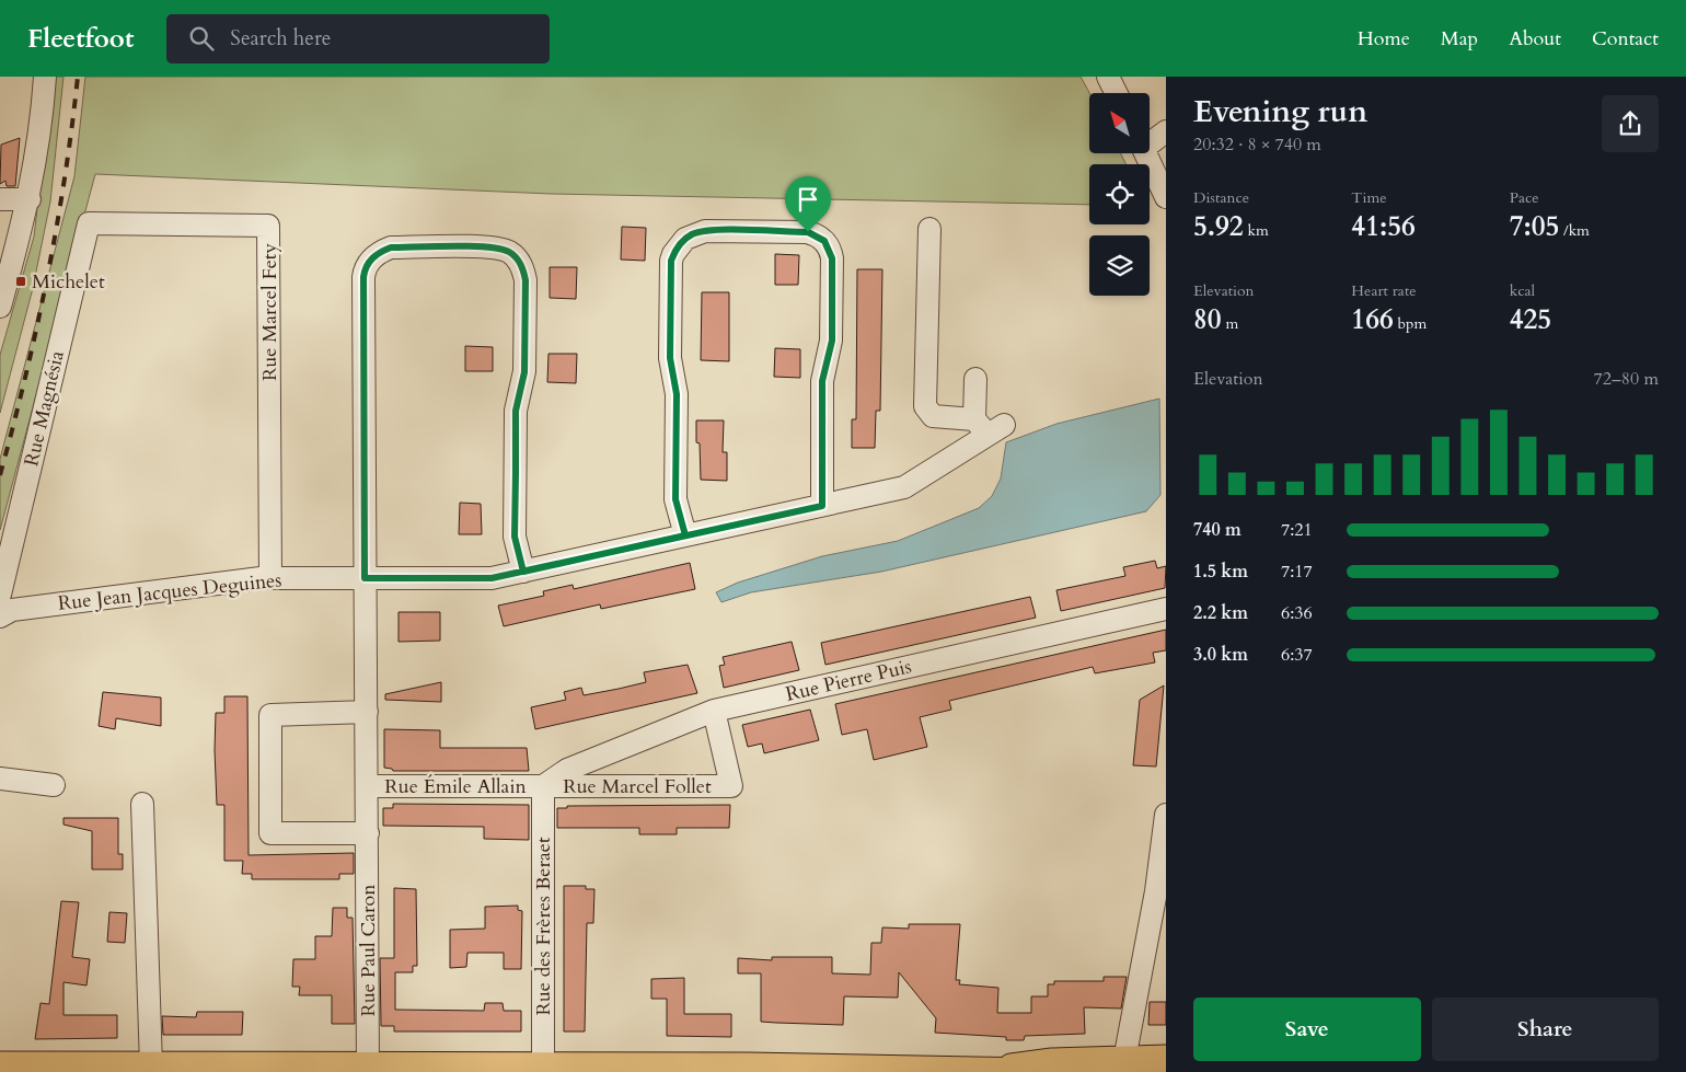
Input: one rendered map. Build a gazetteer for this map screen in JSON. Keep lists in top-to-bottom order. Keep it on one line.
{"streets":{"street":["Rue Marcel Fety","Rue Magnésia","Rue Jean Jacques Deguines","Rue Pierre Puis","Rue Émile Allain","Rue Marcel Follet","Rue des Frères Beraet","Rue Paul Caron"]},"crossings":[["Rue Marcel Fety","Rue Magnésia"],["Rue Marcel Fety","Rue Jean Jacques Deguines"],["Rue Jean Jacques Deguines","Rue Paul Caron"],["Rue Pierre Puis","Rue Émile Allain"],["Rue Pierre Puis","Rue Marcel Follet"],["Rue Pierre Puis","Rue des Frères Beraet"],["Rue Émile Allain","Rue Marcel Follet"],["Rue Émile Allain","Rue des Frères Beraet"],["Rue Émile Allain","Rue Paul Caron"],["Rue Marcel Follet","Rue des Frères Beraet"]],"places":{"transit":["Michelet"]},"north":"top left","page":{"header":"Fleetfoot","search":"Search here","nav":["Home","Map","About","Contact"],"heading":["Evening run","20:32 · 8 × 740 m"],"stats":[["Distance","5.92 km"],["Time","41:56"],["Pace","7:05 /km"],["Elevation","80 m"],["Heart rate","166 bpm"],["kcal","425"]],"chart":["Elevation","72–80 m"],"list":[{"name":"740 m","note":"7:21"},{"name":"1.5 km","note":"7:17"},{"name":"2.2 km","note":"6:36"},{"name":"3.0 km","note":"6:37"}],"buttons":["Save","Share"]}}
